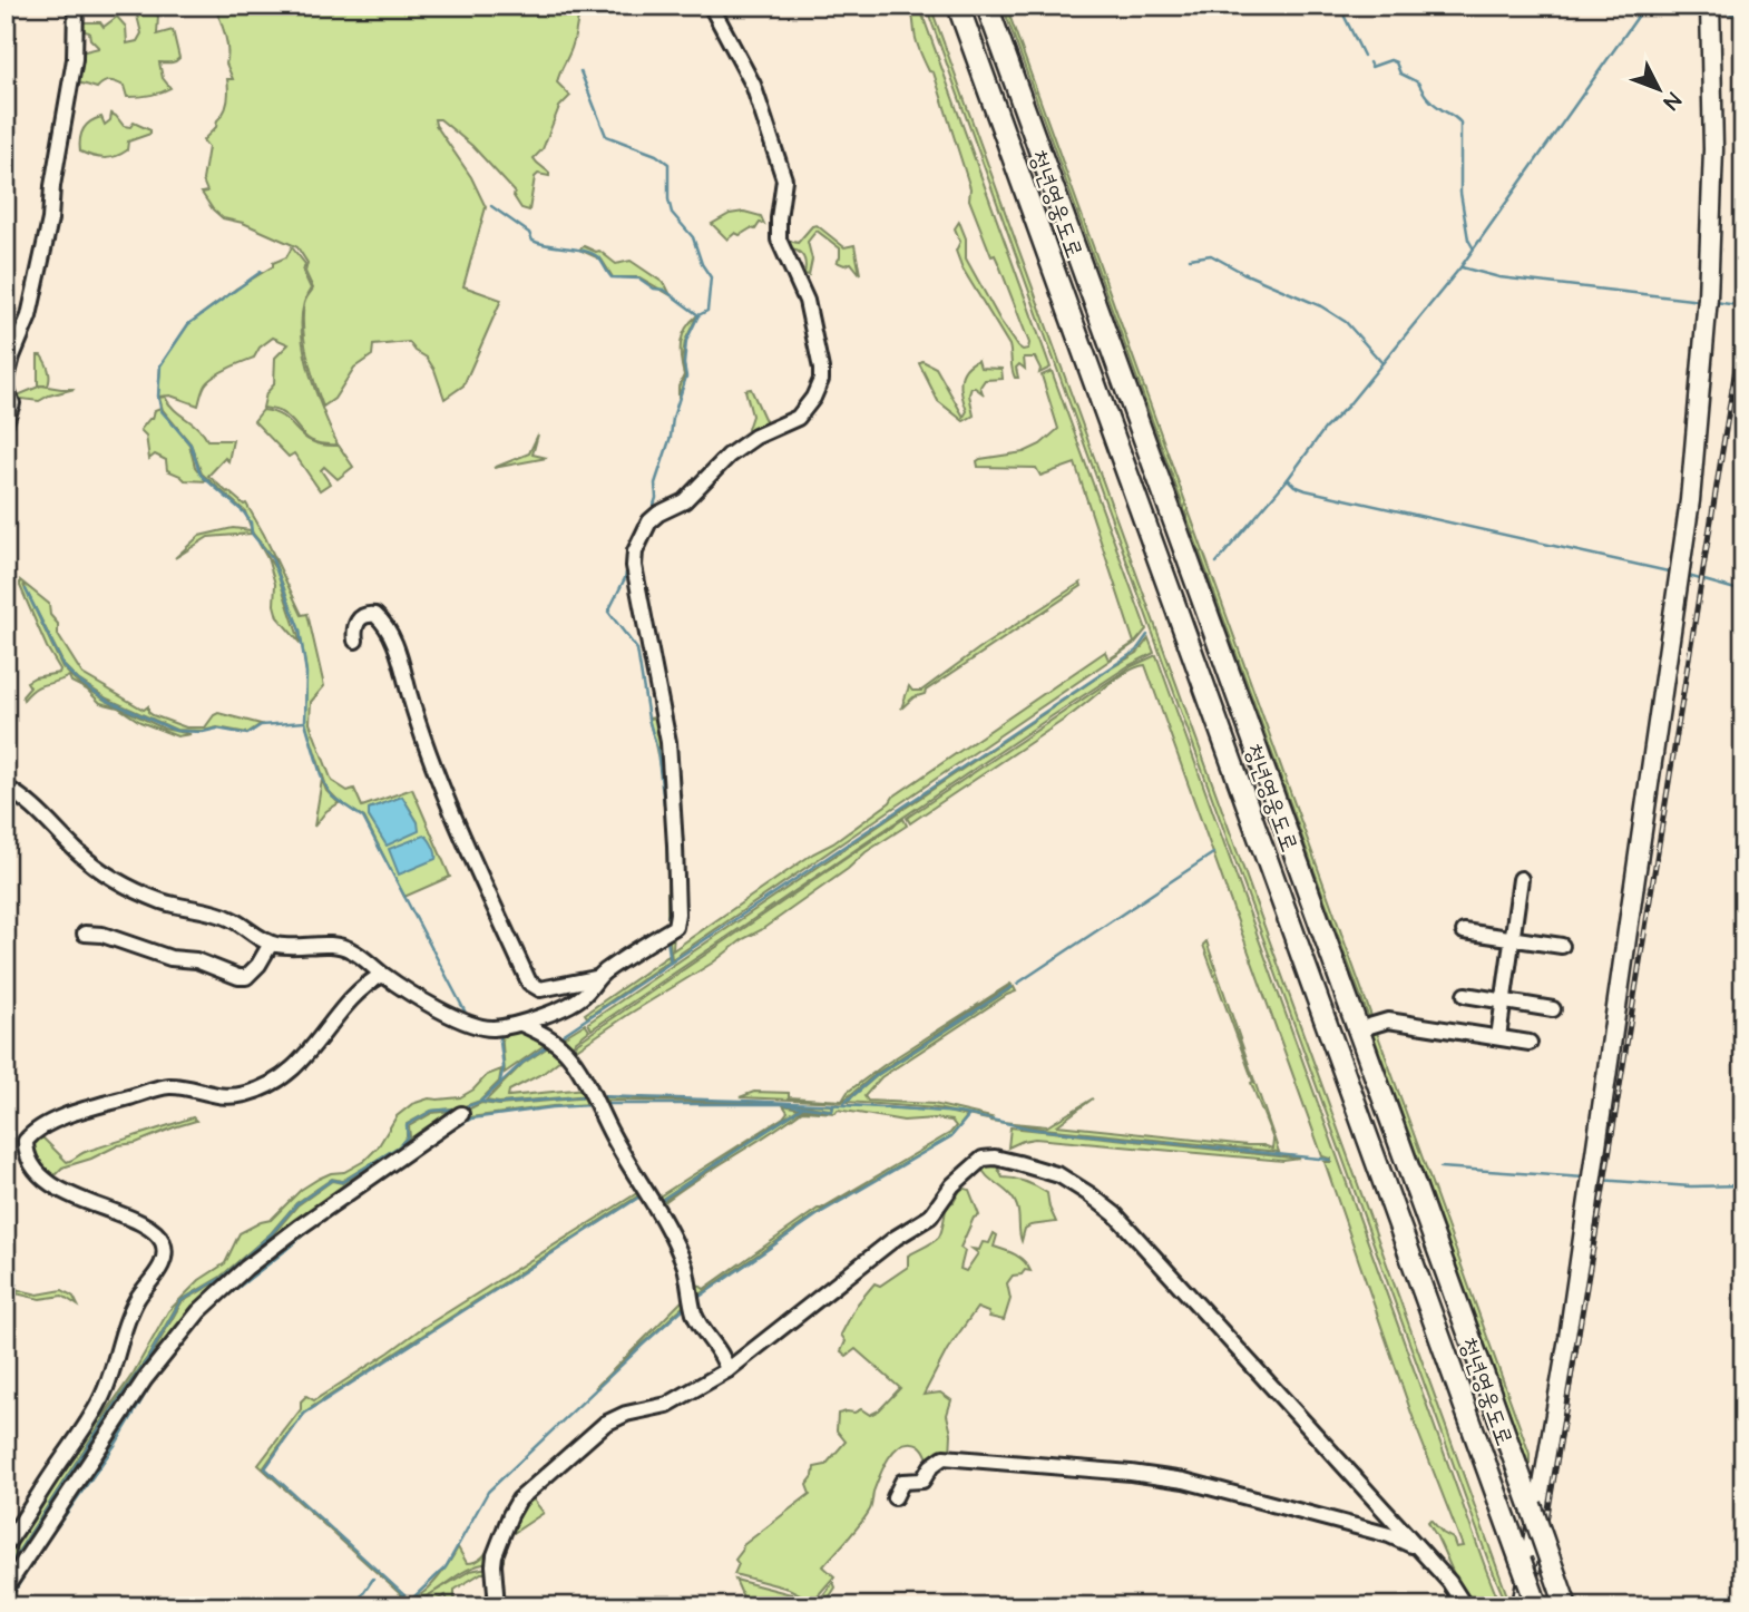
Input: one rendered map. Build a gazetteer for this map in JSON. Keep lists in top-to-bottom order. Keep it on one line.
{"streets":{"highway":["청년영웅도로"]},"north":"bottom right"}
